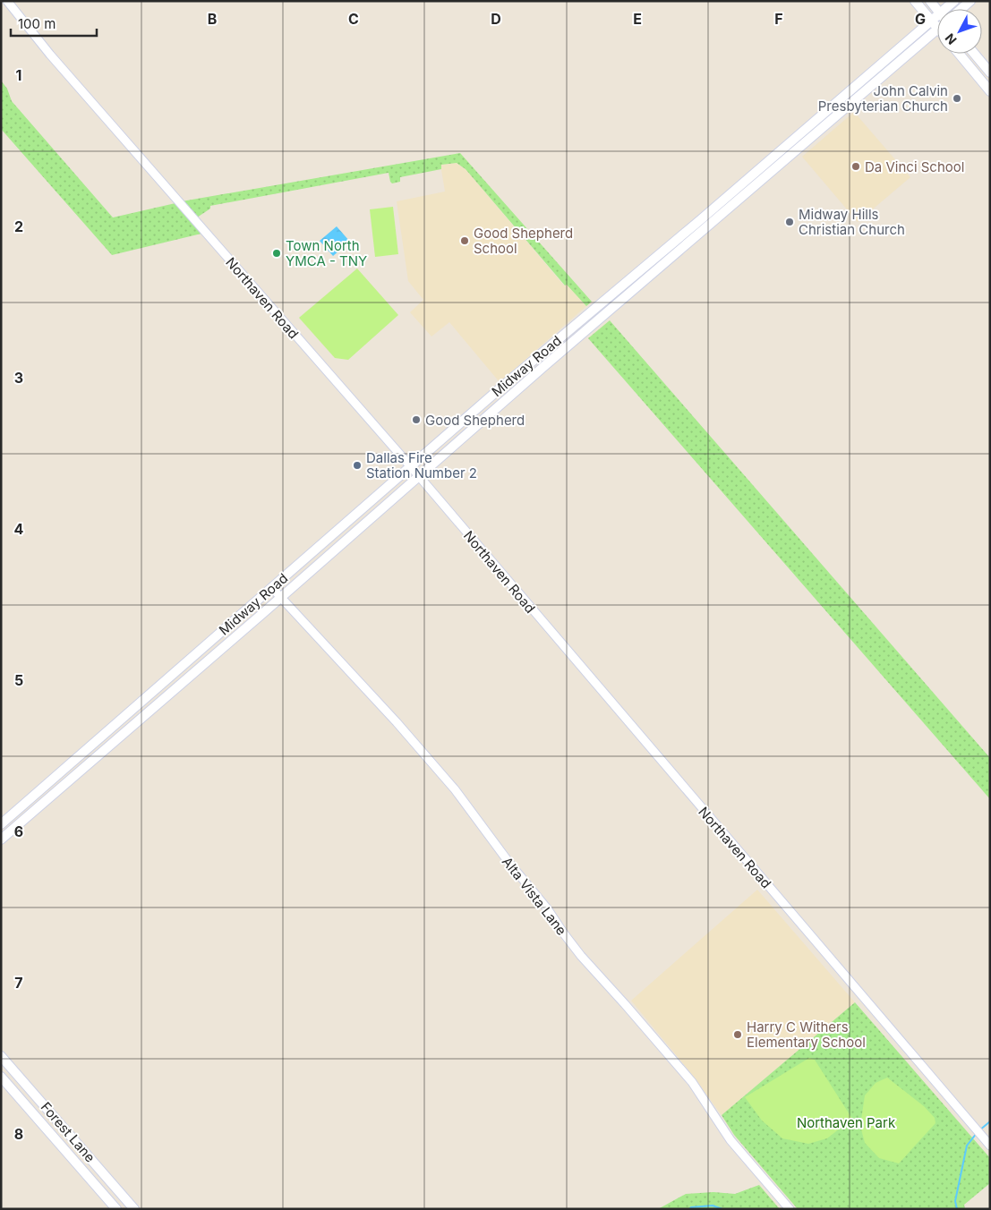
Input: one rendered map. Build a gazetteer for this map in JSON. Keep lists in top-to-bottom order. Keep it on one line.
{"streets":{"main road":["Midway Road","Forest Lane"],"street":["Northaven Road","Alta Vista Lane"]},"crossings":[["Northaven Road","Midway Road"],["Midway Road","Alta Vista Lane"]],"parks":["Northaven Park"],"places":["John Calvin Presbyterian Church","Da Vinci School","Midway Hills Christian Church","Good Shepherd School","Town North YMCA - TNY","Good Shepherd","Dallas Fire Station Number 2","Harry C Withers Elementary School"],"scale_bar":"100 m","north":"bottom left","grid":{"columns":["B","C","D","E","F","G"],"rows":["1","2","3","4","5","6","7","8"]}}
